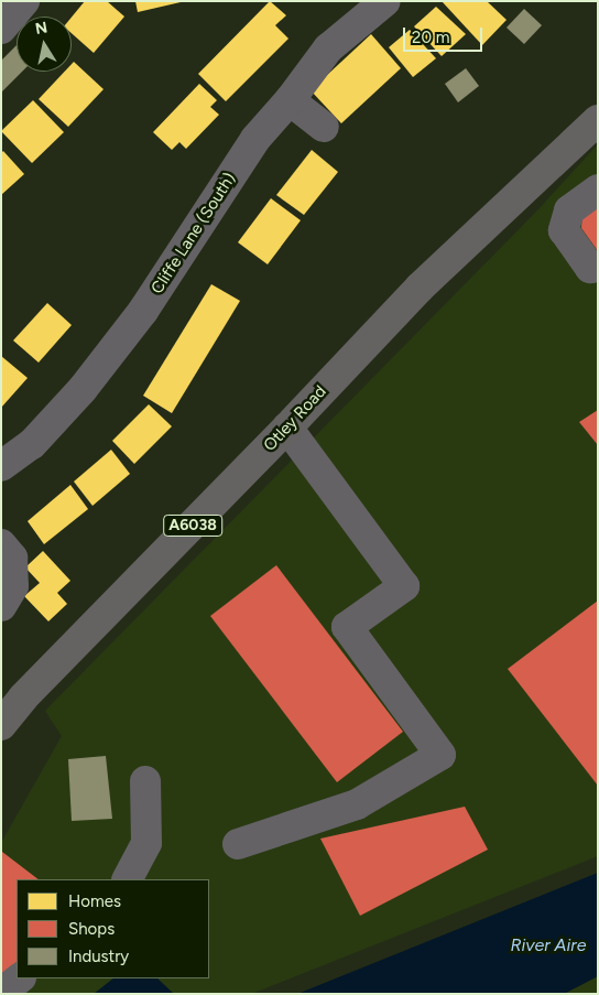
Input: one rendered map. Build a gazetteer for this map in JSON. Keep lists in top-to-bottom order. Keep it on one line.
{"streets":{"main road":["Otley Road","A6038"],"street":["Cliffe Lane (South)"]},"water":["River Aire"],"legend":["Homes","Shops","Industry"],"scale_bar":"20 m","north":"top"}
